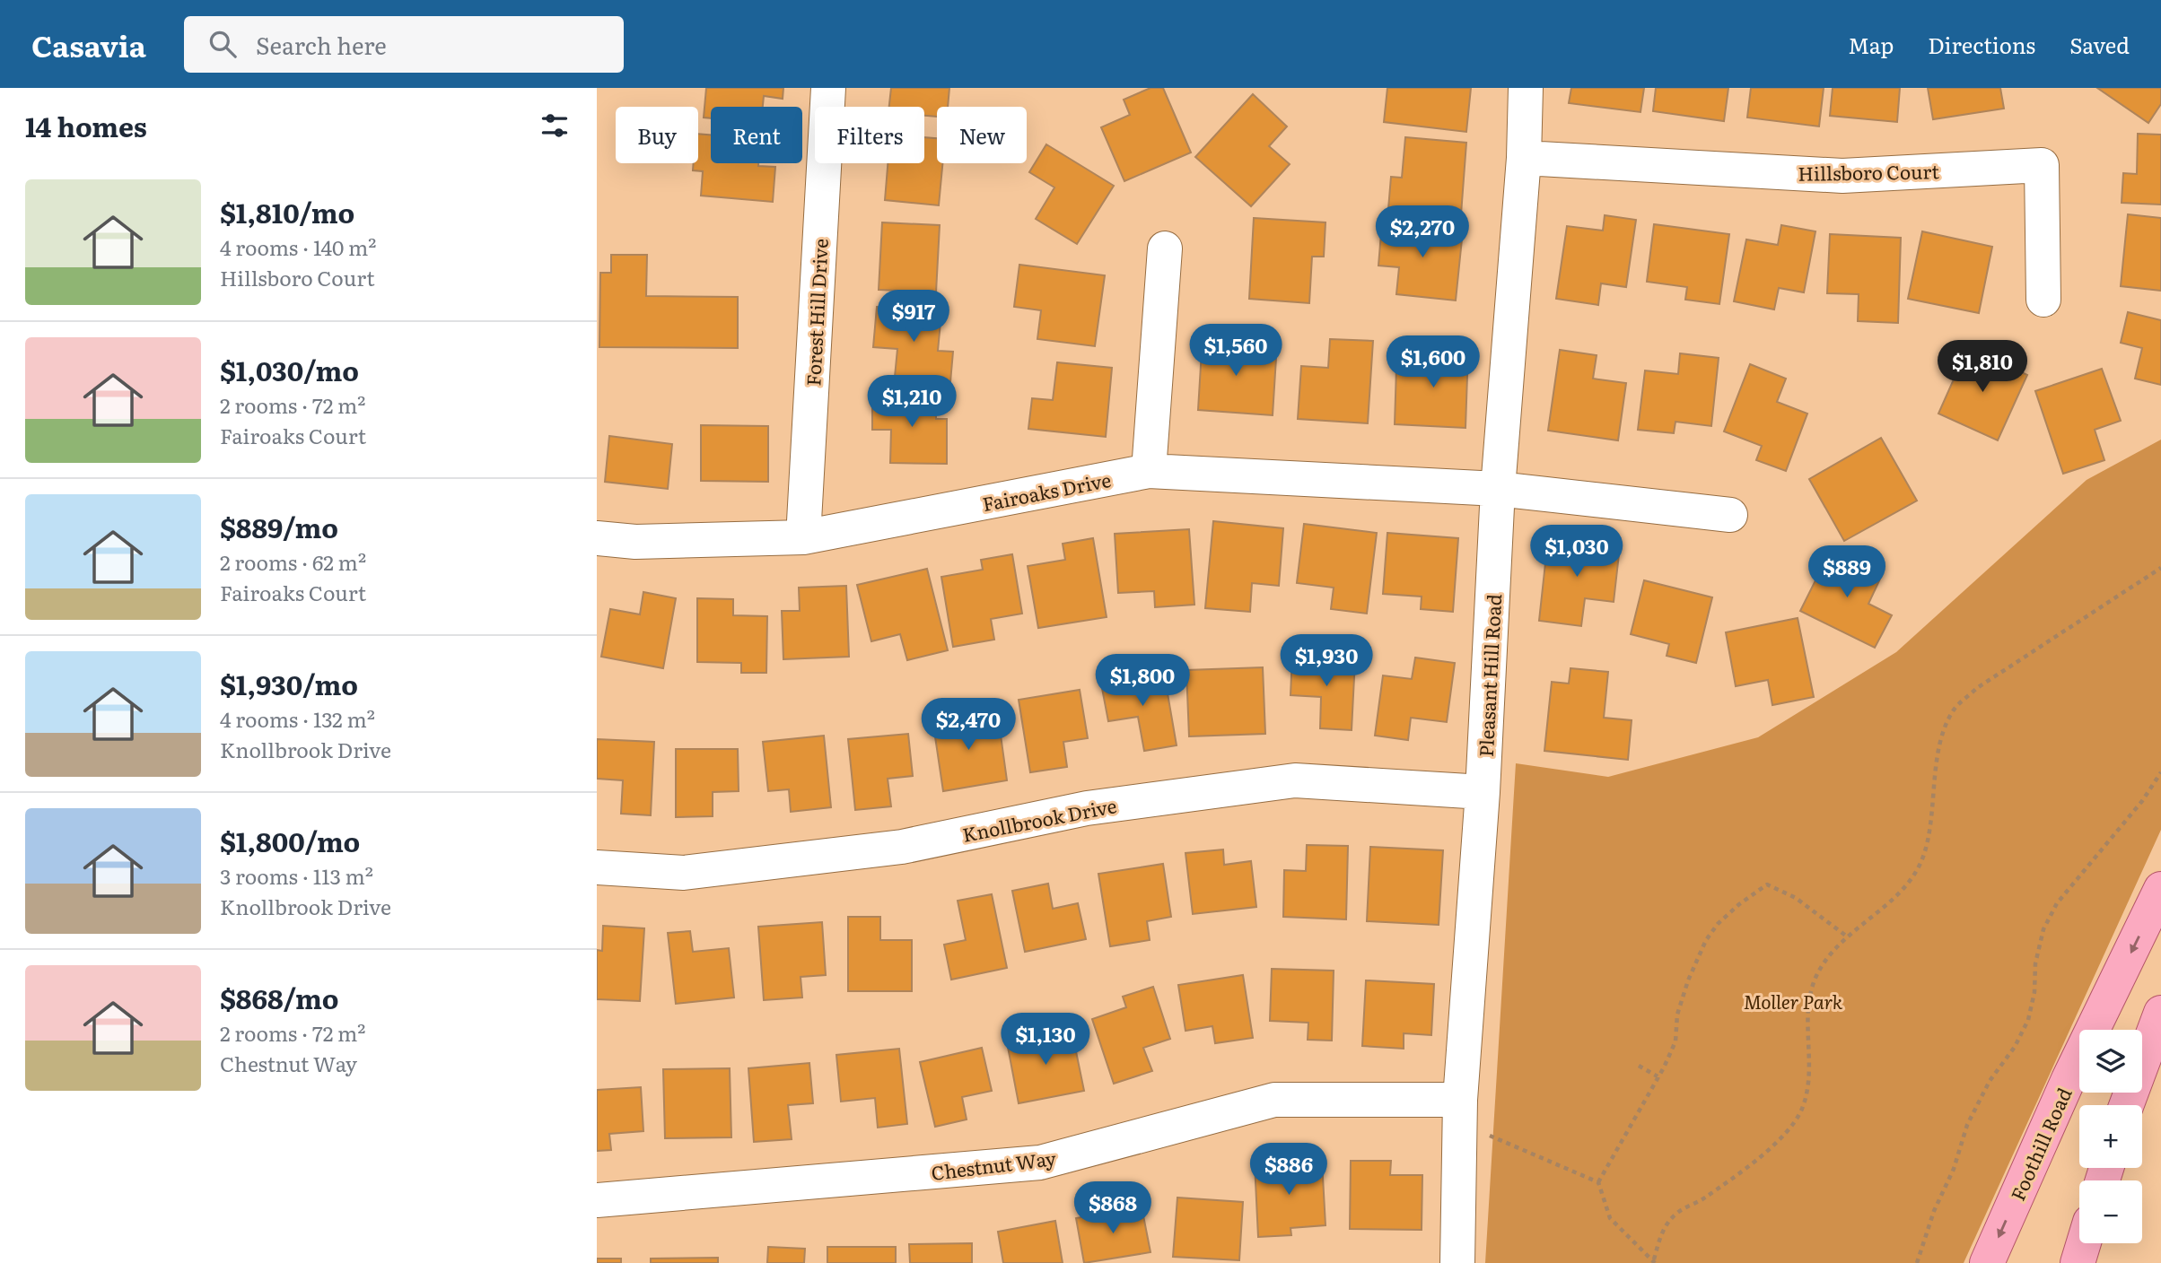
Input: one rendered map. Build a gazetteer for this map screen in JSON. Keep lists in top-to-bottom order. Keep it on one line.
{"streets":{"main road":["Foothill Road"],"street":["Hillsboro Court","Forest Hill Drive","Fairoaks Drive","Pleasant Hill Road","Knollbrook Drive","Chestnut Way"]},"crossings":[["Hillsboro Court","Pleasant Hill Road"],["Forest Hill Drive","Fairoaks Drive"],["Fairoaks Drive","Pleasant Hill Road"],["Pleasant Hill Road","Knollbrook Drive"],["Pleasant Hill Road","Chestnut Way"]],"one_way":["Foothill Road"],"parks":["Moller Park"],"page":{"header":"Casavia","search":"Search here","nav":["Map","Directions","Saved"],"heading":"14 homes","chip":["Buy","Rent","Filters","New"],"list":[{"name":"$1,810/mo","note":"4 rooms · 140 m² · Hillsboro Court"},{"name":"$1,030/mo","note":"2 rooms · 72 m² · Fairoaks Court"},{"name":"$889/mo","note":"2 rooms · 62 m² · Fairoaks Court"},{"name":"$1,930/mo","note":"4 rooms · 132 m² · Knollbrook Drive"},{"name":"$1,800/mo","note":"3 rooms · 113 m² · Knollbrook Drive"},{"name":"$868/mo","note":"2 rooms · 72 m² · Chestnut Way"}],"price":["$2,270","$917","$1,560","$1,600","$1,810","$1,210","$1,030","$889","$1,930","$1,800","$2,470","$1,130","$886","$868"],"map_buttons":["+","−"]}}
